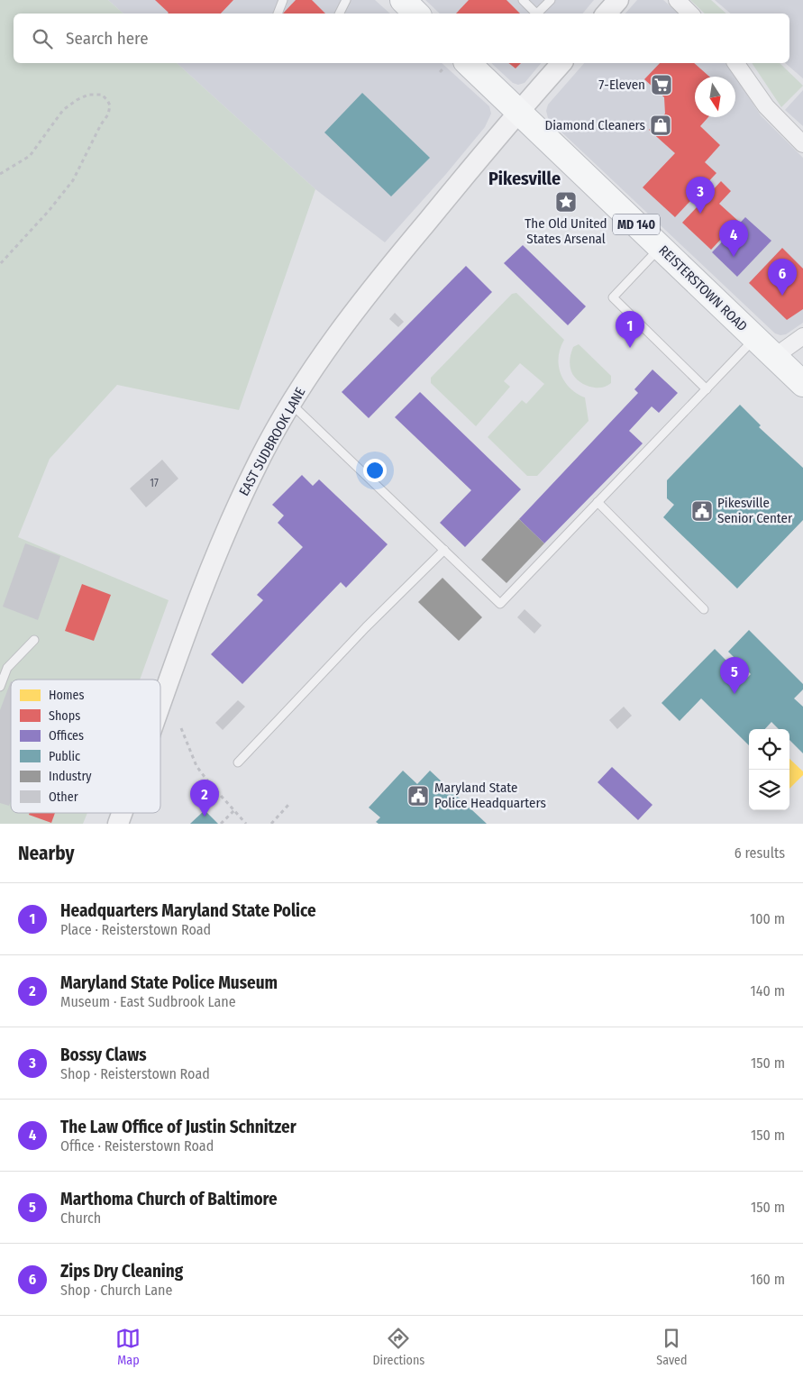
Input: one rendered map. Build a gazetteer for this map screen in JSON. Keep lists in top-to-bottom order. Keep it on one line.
{"streets":{"main road":["MD 140","REISTERSTOWN ROAD"],"street":["EAST SUDBROOK LANE"]},"crossings":[["REISTERSTOWN ROAD","EAST SUDBROOK LANE"]],"districts":["Pikesville"],"places":{"supermarket":["7-Eleven"],"shop":["Diamond Cleaners"],"place":["The Old United States Arsenal"],"public building":["Pikesville Senior Center","Maryland State Police Headquarters"]},"house_numbers":["17"],"legend":["Homes","Shops","Offices","Public","Industry","Other"],"north":"bottom","page":{"search":"Search here","pins":["3","4","6","1","5","2"],"heading":["Nearby","6 results"],"list":[{"mark":"1","name":"Headquarters Maryland State Police","note":"Place · Reisterstown Road","value":"100 m"},{"mark":"2","name":"Maryland State Police Museum","note":"Museum · East Sudbrook Lane","value":"140 m"},{"mark":"3","name":"Bossy Claws","note":"Shop · Reisterstown Road","value":"150 m"},{"mark":"4","name":"The Law Office of Justin Schnitzer","note":"Office · Reisterstown Road","value":"150 m"},{"mark":"5","name":"Marthoma Church of Baltimore","note":"Church","value":"150 m"},{"mark":"6","name":"Zips Dry Cleaning","note":"Shop · Church Lane","value":"160 m"}],"nav":["Map","Directions","Saved"]}}
